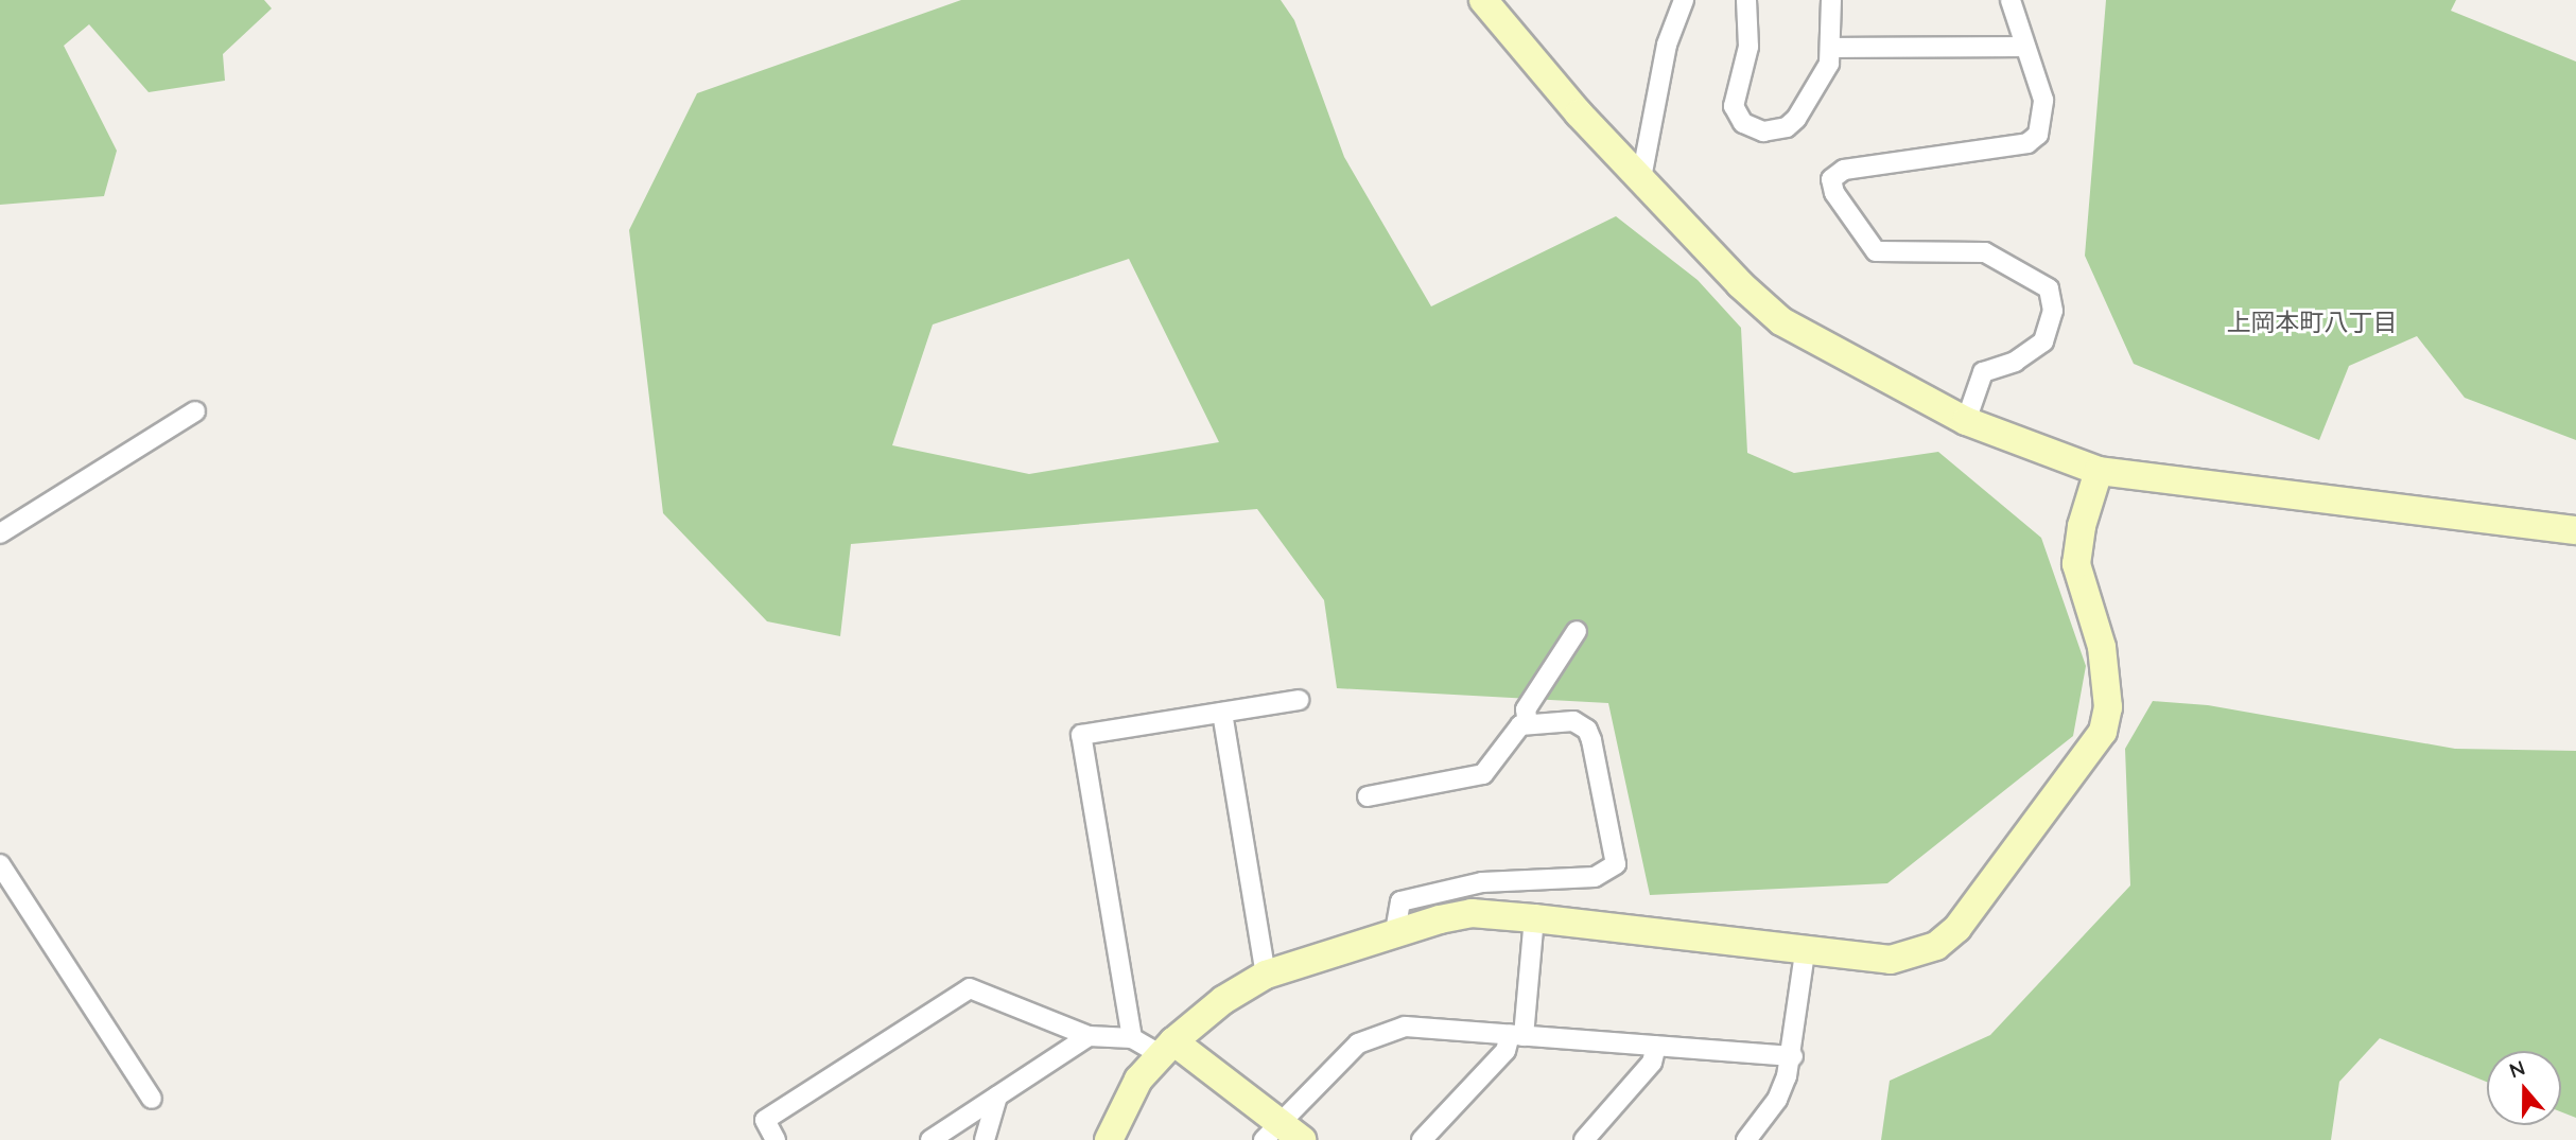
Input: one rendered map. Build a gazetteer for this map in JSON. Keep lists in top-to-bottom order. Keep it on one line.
{"districts":["上岡本町八丁目"],"north":"top"}
